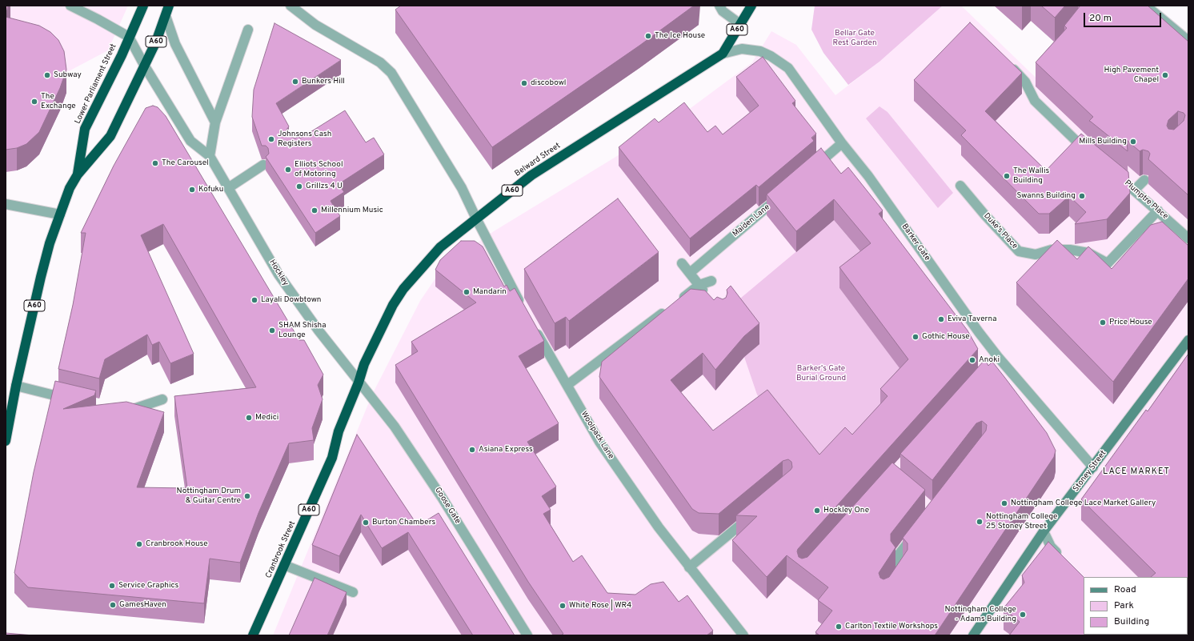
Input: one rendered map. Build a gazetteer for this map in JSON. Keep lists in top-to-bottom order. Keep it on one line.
{"streets":{"highway":["A60","Lower Parliament Street","Belward Street","Cranbrook Street"],"street":["Plumptre Place","Maiden Lane","Duke's Place","Barker Gate","Hockley","Woolpack Lane","Stoney Street","Goose Gate"]},"crossings":[["A60","Belward Street"],["A60","Barker Gate"],["Lower Parliament Street","Hockley"],["Belward Street","Barker Gate"],["Belward Street","Hockley"],["Belward Street","Goose Gate"],["Belward Street","Cranbrook Street"],["Plumptre Place","Duke's Place"],["Barker Gate","Stoney Street"],["Hockley","Goose Gate"],["Hockley","Cranbrook Street"],["Goose Gate","Cranbrook Street"]],"districts":["LACE MARKET"],"parks":["Bellar Gate Rest Garden","Barker's Gate Burial Ground"],"places":["The Ice House","Subway","High Pavement Chapel","Bunkers Hill","discobowl","The Exchange","Johnsons Cash Registers","Mills Building","The Carousel","Elliots School of Motoring","The Wallis Building","Grillzs 4 U","Kofuku","Swanns Building","Millennium Music","Mandarin","Layali Dowbtown","Eviva Taverna","Price House","SHAM Shisha Lounge","Gothic House","Anoki","Medici","Asiana Express","Nottingham Drum & Guitar Centre","Nottingham College Lace Market Gallery","Hockley One","Nottingham College 25 Stoney Street","Burton Chambers","Cranbrook House","Service Graphics","GamesHaven","White Rose | WR4","Nottingham College - Adams Building","Carlton Textile Workshops"],"legend":["Road","Park","Building"],"scale_bar":"20 m"}
